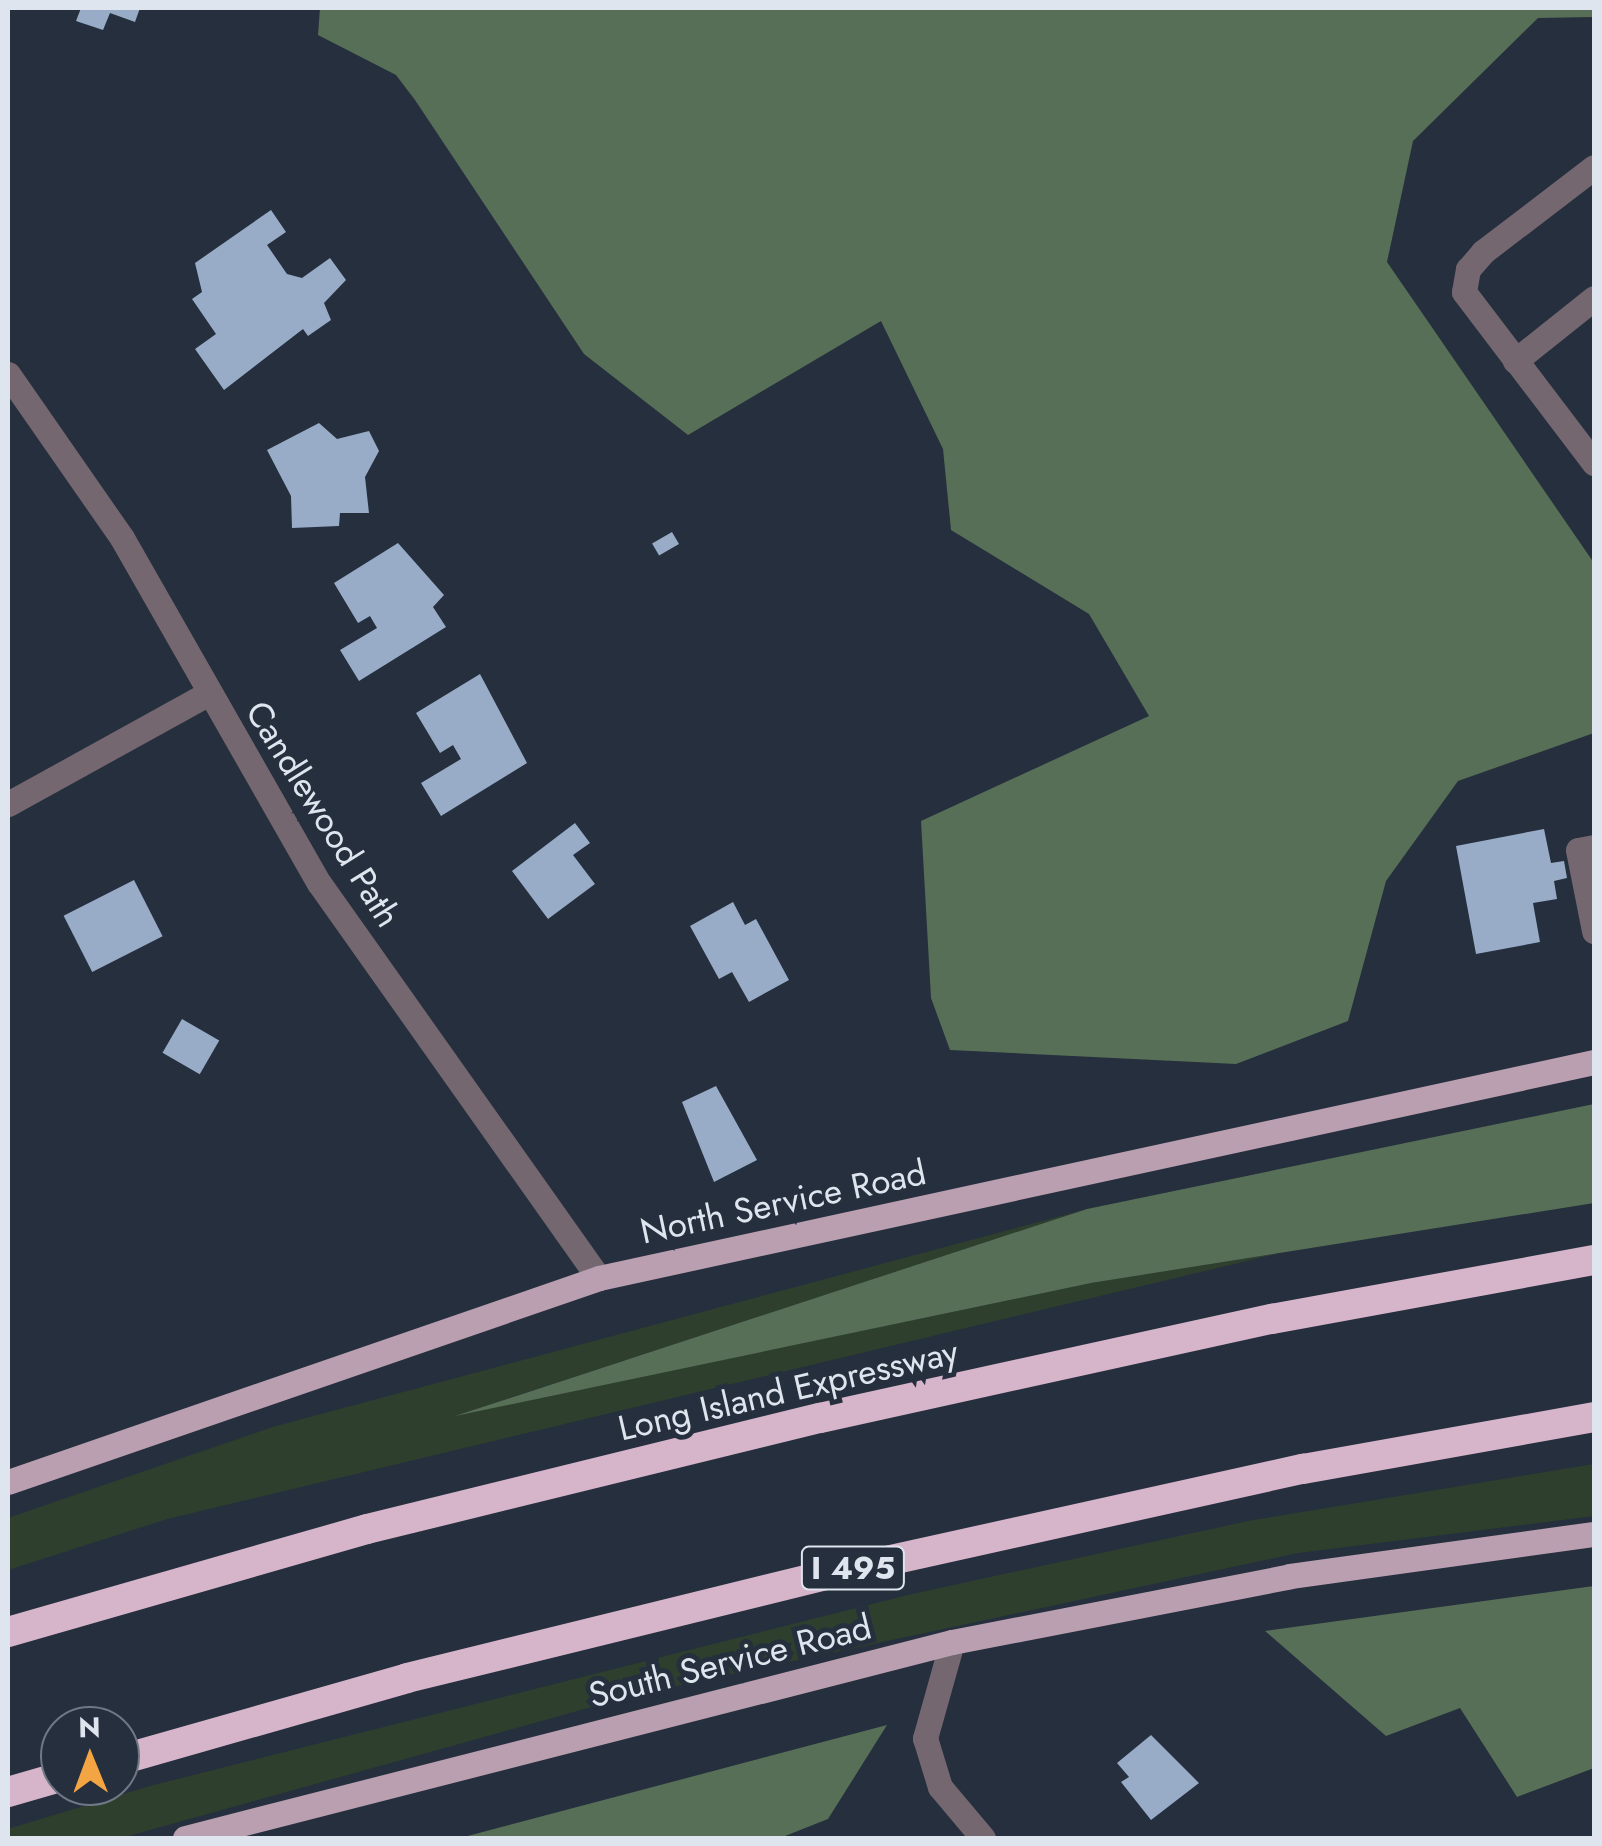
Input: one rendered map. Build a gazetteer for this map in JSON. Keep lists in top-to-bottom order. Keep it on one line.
{"streets":{"highway":["Long Island Expressway","I 495"],"main road":["North Service Road","South Service Road"],"street":["Candlewood Path"]},"crossings":[["Candlewood Path","North Service Road"]],"north":"top"}
